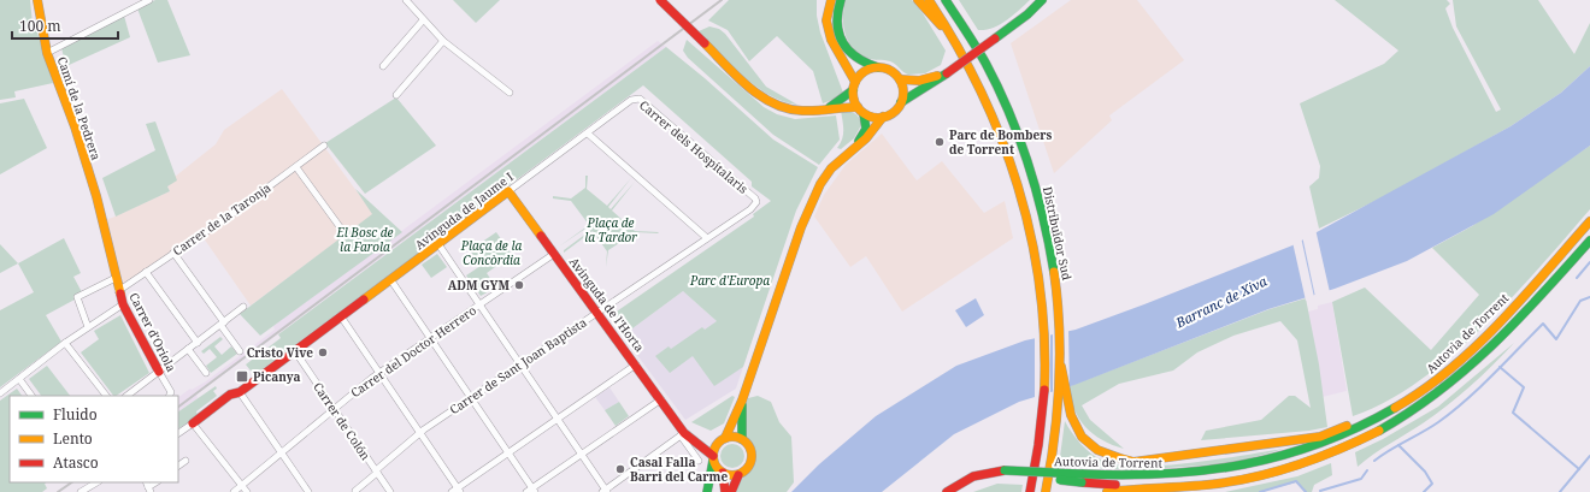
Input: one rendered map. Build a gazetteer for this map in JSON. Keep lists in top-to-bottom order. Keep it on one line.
{"streets":{"main road":["Camí de la Pedrera","Avinguda de Jaume I","Distribuïdor Sud","Avinguda de l'Horta","Carrer d'Oriola","Autovia de Torrent"],"street":["Carrer dels Hospitalaris","Carrer de la Taronja","Carrer del Doctor Herrero","Carrer de Sant Joan Baptista","Carrer de Colón"]},"crossings":[["Camí de la Pedrera","Carrer d'Oriola"],["Carrer dels Hospitalaris","Avinguda de Jaume I"],["Carrer dels Hospitalaris","Carrer de Sant Joan Baptista"],["Avinguda de Jaume I","Avinguda de l'Horta"],["Avinguda de Jaume I","Carrer de Colón"],["Carrer de la Taronja","Carrer d'Oriola"],["Avinguda de l'Horta","Carrer del Doctor Herrero"],["Avinguda de l'Horta","Carrer de Sant Joan Baptista"],["Carrer del Doctor Herrero","Carrer de Colón"],["Carrer de Sant Joan Baptista","Carrer de Colón"]],"water":["Barranc de Xiva"],"parks":["Plaça de la Tardor","El Bosc de la Farola","Plaça de la Concòrdia","Parc d'Europa"],"places":{"other":["Parc de Bombers de Torrent","ADM GYM","Cristo Vive","Casal Falla Barri del Carme"],"transit":["Picanya"]},"legend":["Fluido","Lento","Atasco"],"scale_bar":"100 m"}
